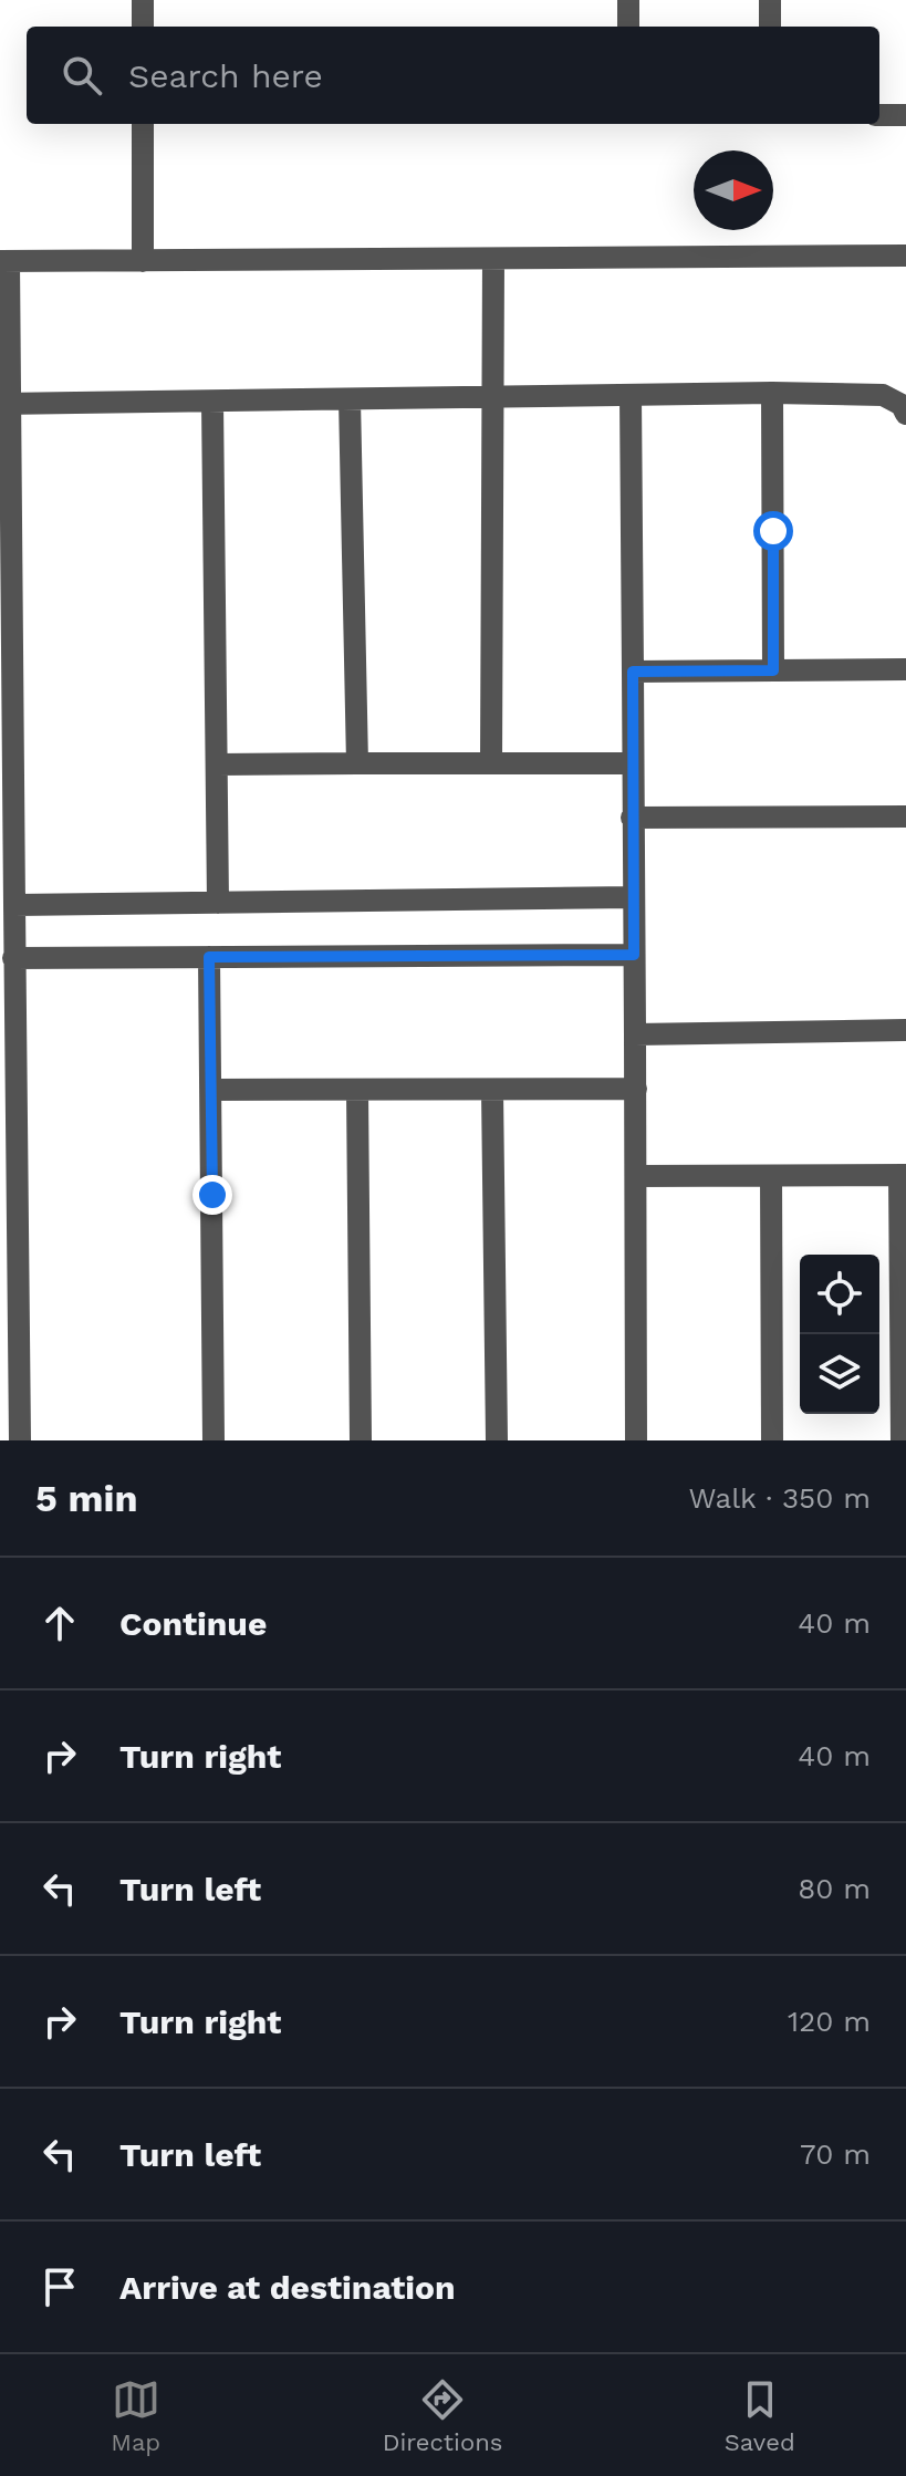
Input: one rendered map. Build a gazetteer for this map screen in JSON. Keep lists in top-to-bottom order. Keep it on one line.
{"north":"right","page":{"search":"Search here","heading":["5 min","Walk · 350 m"],"list":[["Continue","40 m"],["Turn right","40 m"],["Turn left","80 m"],["Turn right","120 m"],["Turn left","70 m"],"Arrive at destination"],"nav":["Map","Directions","Saved"]}}
